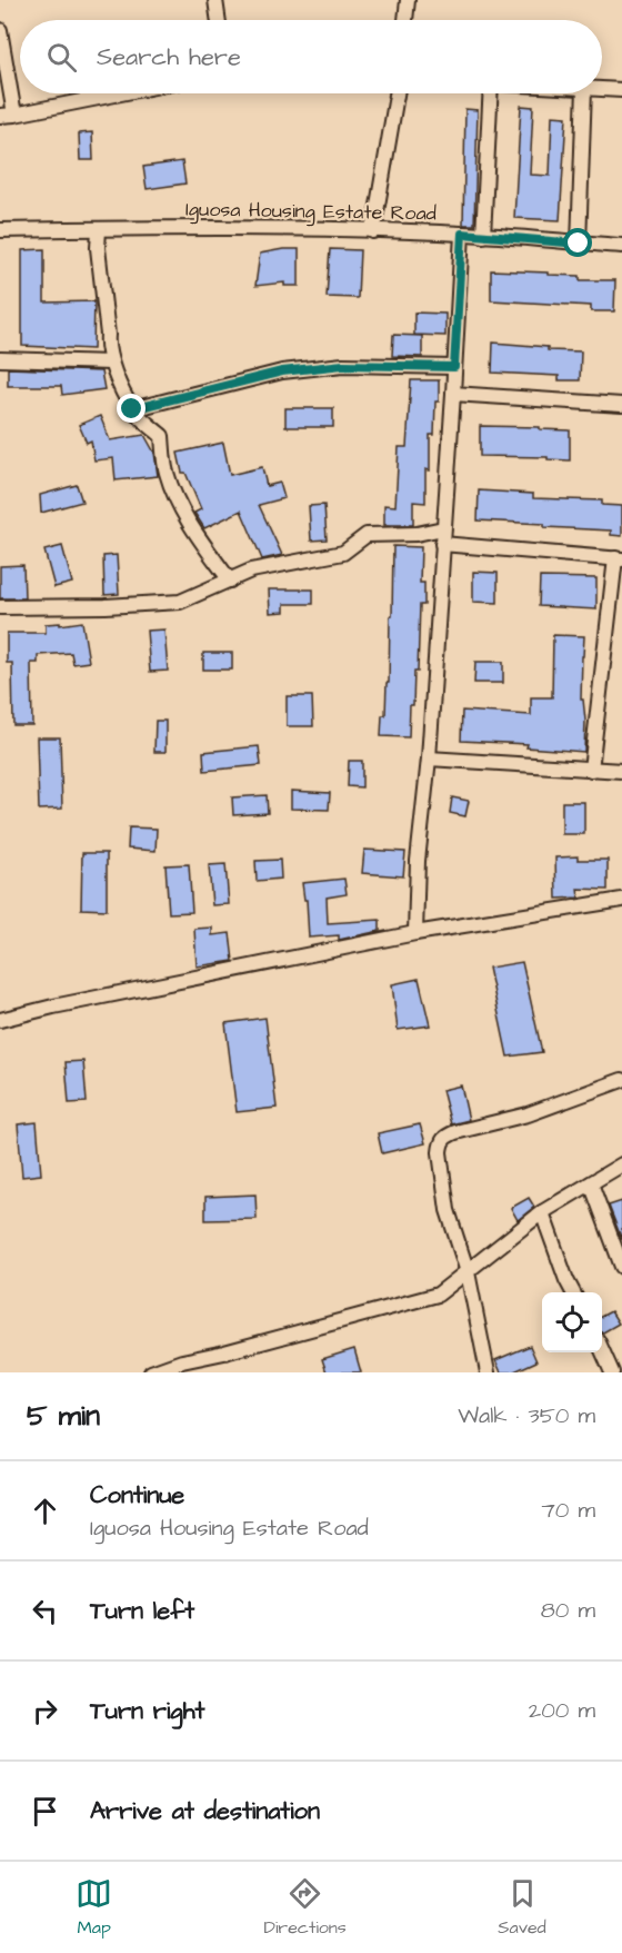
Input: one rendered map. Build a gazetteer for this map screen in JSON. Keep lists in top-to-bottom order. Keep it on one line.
{"streets":{"street":["Iguosa Housing Estate Road"]},"page":{"search":"Search here","heading":["5 min","Walk · 350 m"],"list":[["Continue","Iguosa Housing Estate Road","70 m"],["Turn left","80 m"],["Turn right","200 m"],"Arrive at destination"],"nav":["Map","Directions","Saved"]}}
